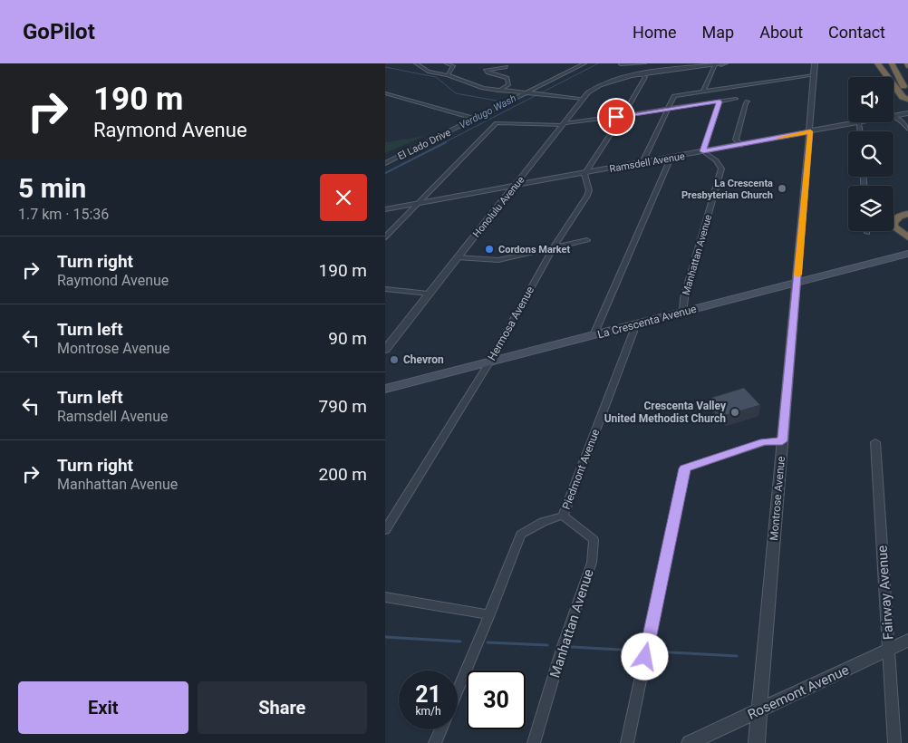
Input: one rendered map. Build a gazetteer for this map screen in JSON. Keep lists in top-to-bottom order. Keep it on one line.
{"streets":{"main road":["La Crescenta Avenue"],"street":["El Lado Drive","Ramsdell Avenue","Honolulu Avenue","Manhattan Avenue","Hermosa Avenue","Piedmont Avenue","Montrose Avenue","Fairway Avenue","Rosemont Avenue"]},"crossings":[["Ramsdell Avenue","Honolulu Avenue"],["Ramsdell Avenue","Manhattan Avenue"],["Ramsdell Avenue","Hermosa Avenue"],["Ramsdell Avenue","Montrose Avenue"],["Manhattan Avenue","La Crescenta Avenue"],["Manhattan Avenue","Piedmont Avenue"],["La Crescenta Avenue","Hermosa Avenue"],["La Crescenta Avenue","Piedmont Avenue"],["La Crescenta Avenue","Montrose Avenue"],["Montrose Avenue","Rosemont Avenue"],["Fairway Avenue","Rosemont Avenue"]],"water":["Verdugo Wash"],"places":["La Crescenta Presbyterian Church","Cordons Market","Chevron","Crescenta Valley United Methodist Church"],"page":{"header":"GoPilot","nav":["Home","Map","About","Contact"],"turn":["190 m","Raymond Avenue"],"heading":["5 min","1.7 km · 15:36"],"list":[{"name":"Turn right","note":"Raymond Avenue","value":"190 m"},{"name":"Turn left","note":"Montrose Avenue","value":"90 m"},{"name":"Turn left","note":"Ramsdell Avenue","value":"790 m"},{"name":"Turn right","note":"Manhattan Avenue","value":"200 m"}],"speed":"21 km/h","limit":"30","buttons":["Exit","Share"]}}
